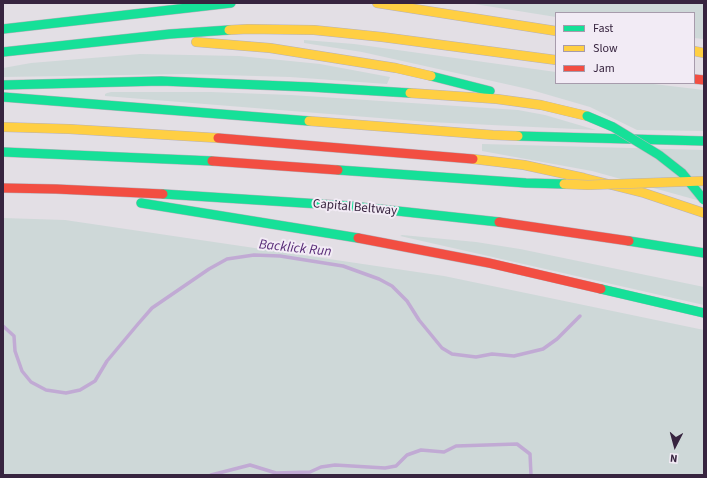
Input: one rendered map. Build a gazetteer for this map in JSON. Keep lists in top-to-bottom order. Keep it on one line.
{"streets":{"highway":["Capital Beltway"]},"water":["Backlick Run"],"legend":["Fast","Slow","Jam"],"north":"bottom"}
